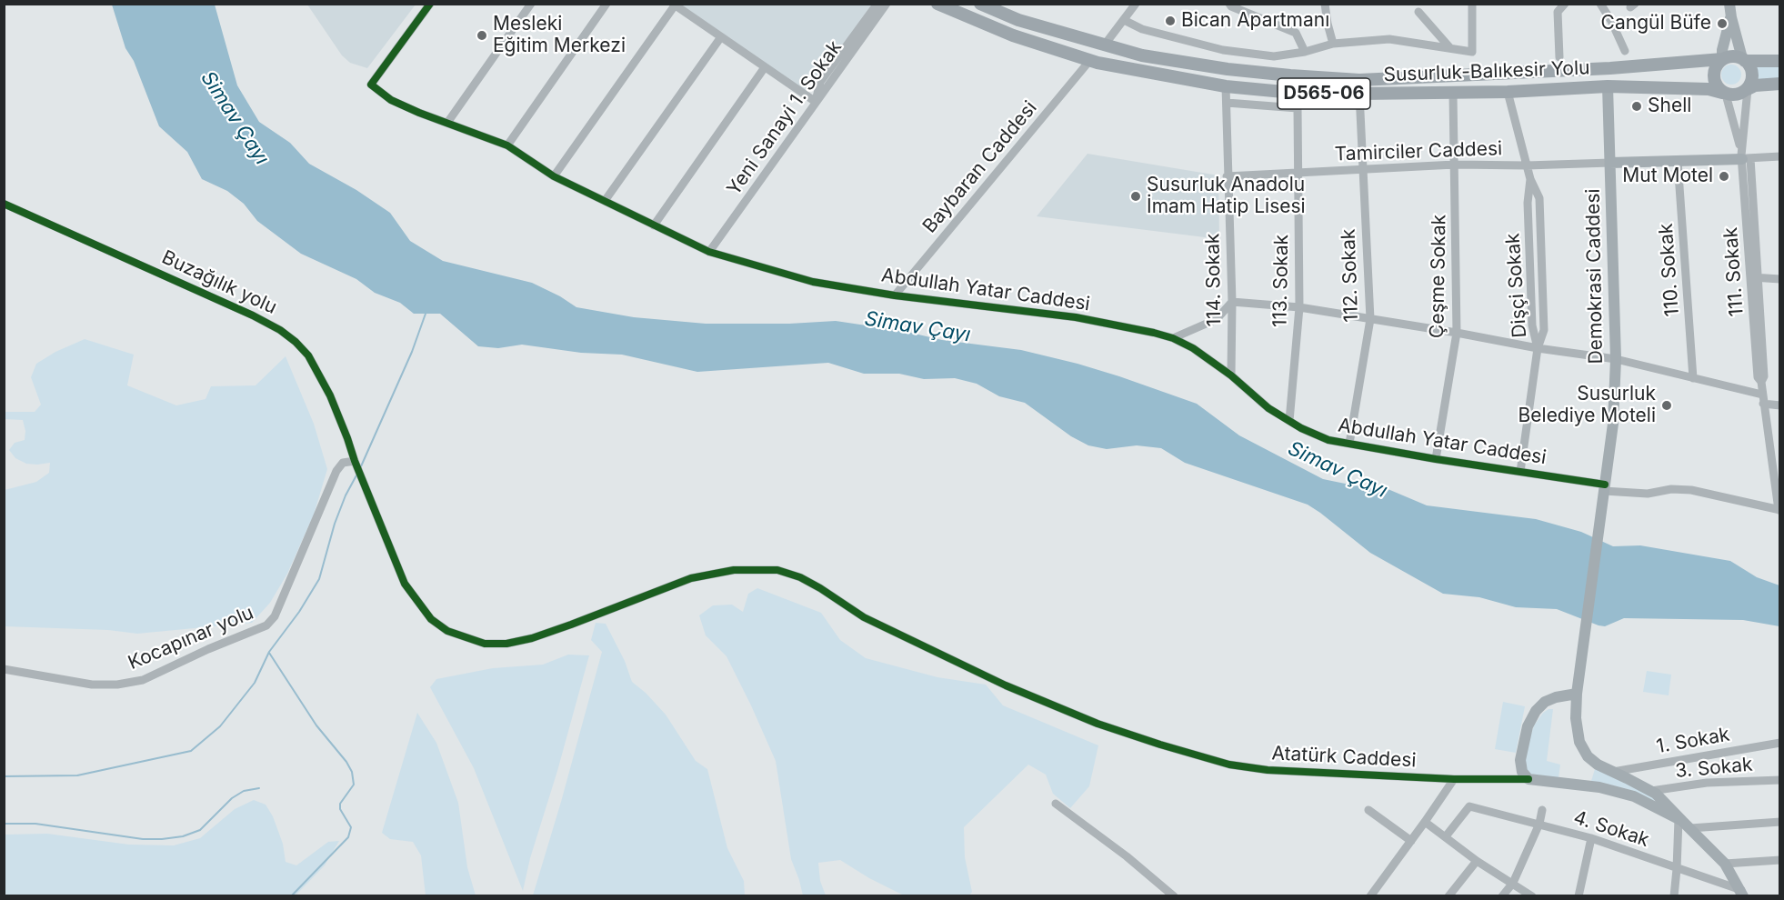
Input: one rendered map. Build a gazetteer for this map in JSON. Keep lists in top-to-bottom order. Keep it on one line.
{"streets":{"highway":["Susurluk-Balıkesir Yolu","D565-06"],"main road":["Demokrasi Caddesi","Atatürk Caddesi"],"street":["Yeni Sanayi 1. Sokak","Tamirciler Caddesi","Baybaran Caddesi","110. Sokak","111. Sokak","112. Sokak","Çeşme Sokak","114. Sokak","113. Sokak","Buzağılık yolu","Dişçi Sokak","Abdullah Yatar Caddesi","Kocapınar yolu","1. Sokak","3. Sokak","4. Sokak"]},"crossings":[["Susurluk-Balıkesir Yolu","Baybaran Caddesi"],["Susurluk-Balıkesir Yolu","112. Sokak"],["Susurluk-Balıkesir Yolu","Çeşme Sokak"],["Susurluk-Balıkesir Yolu","Demokrasi Caddesi"],["Susurluk-Balıkesir Yolu","114. Sokak"],["Yeni Sanayi 1. Sokak","Abdullah Yatar Caddesi"],["Tamirciler Caddesi","112. Sokak"],["Tamirciler Caddesi","Çeşme Sokak"],["Tamirciler Caddesi","Demokrasi Caddesi"],["Tamirciler Caddesi","114. Sokak"],["Tamirciler Caddesi","113. Sokak"],["Tamirciler Caddesi","Dişçi Sokak"],["Baybaran Caddesi","Abdullah Yatar Caddesi"],["111. Sokak","Abdullah Yatar Caddesi"],["112. Sokak","Abdullah Yatar Caddesi"],["Çeşme Sokak","Abdullah Yatar Caddesi"],["Demokrasi Caddesi","Abdullah Yatar Caddesi"],["Demokrasi Caddesi","1. Sokak"],["Demokrasi Caddesi","Atatürk Caddesi"],["Demokrasi Caddesi","3. Sokak"],["114. Sokak","113. Sokak"],["114. Sokak","Abdullah Yatar Caddesi"],["113. Sokak","Abdullah Yatar Caddesi"],["Buzağılık yolu","Kocapınar yolu"],["Buzağılık yolu","Atatürk Caddesi"],["Atatürk Caddesi","4. Sokak"]],"water":["Simav Çayı"],"places":["Bican Apartmanı","Cangül Büfe","Mesleki Eğitim Merkezi","Shell","Mut Motel","Susurluk Anadolu İmam Hatip Lisesi","Susurluk Belediye Moteli"]}
